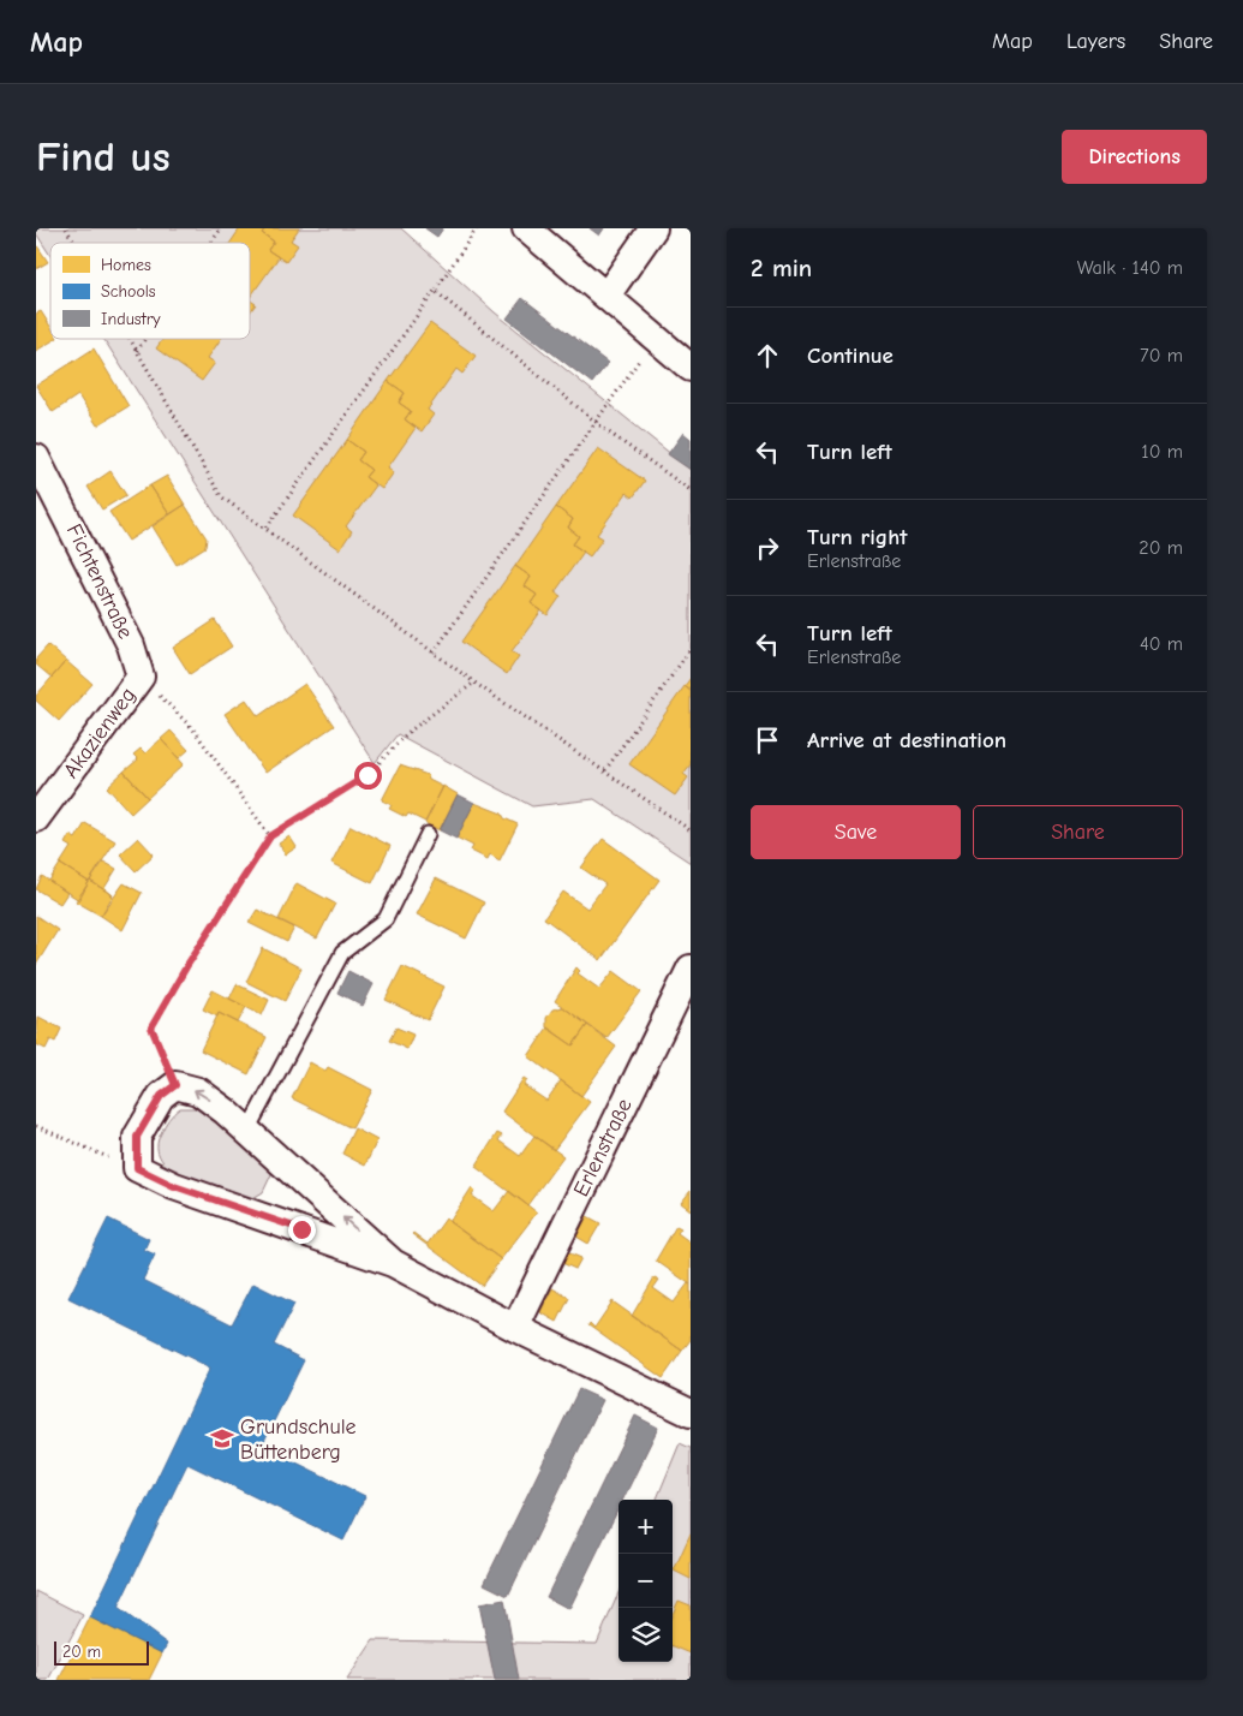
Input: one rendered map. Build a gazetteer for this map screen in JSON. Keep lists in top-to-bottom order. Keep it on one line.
{"streets":{"street":["Fichtenstraße","Akazienweg","Erlenstraße"]},"crossings":[["Fichtenstraße","Akazienweg"]],"places":{"school or university":["Grundschule Büttenberg"]},"legend":["Homes","Schools","Industry"],"scale_bar":"20 m","page":{"header":"Map","nav":["Map","Layers","Share"],"buttons":["Directions",["Save","Share"]],"title":"Find us","heading":["2 min","Walk · 140 m"],"list":[["Continue","70 m"],["Turn left","10 m"],["Turn right","Erlenstraße","20 m"],["Turn left","Erlenstraße","40 m"],"Arrive at destination"],"map_buttons":["+","−"],"scale":"20 m"}}
